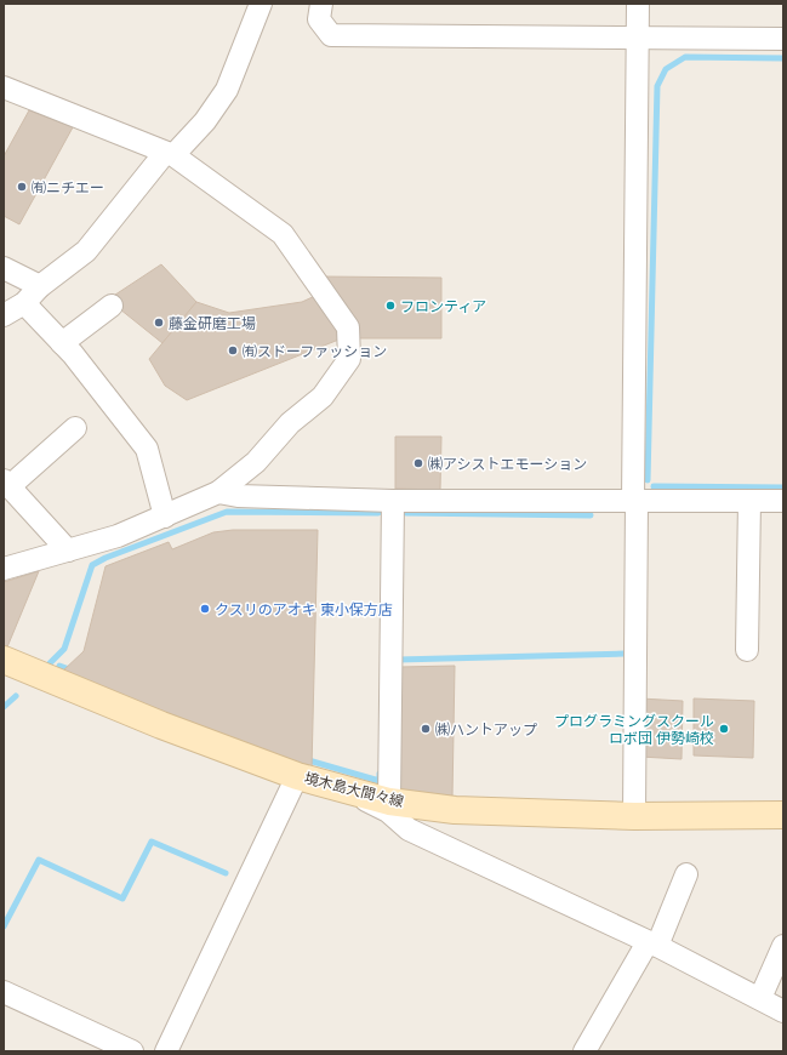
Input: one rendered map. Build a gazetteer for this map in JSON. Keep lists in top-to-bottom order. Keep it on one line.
{"streets":{"main road":["境木島大間々線"]},"places":["㈲ニチエー","フロンティア","藤金研磨工場","㈲スドーファッション","㈱アシストエモーション","クスリのアオキ 東小保方店","㈱ハントアップ","プログラミングスクール ロボ団 伊勢崎校"]}
